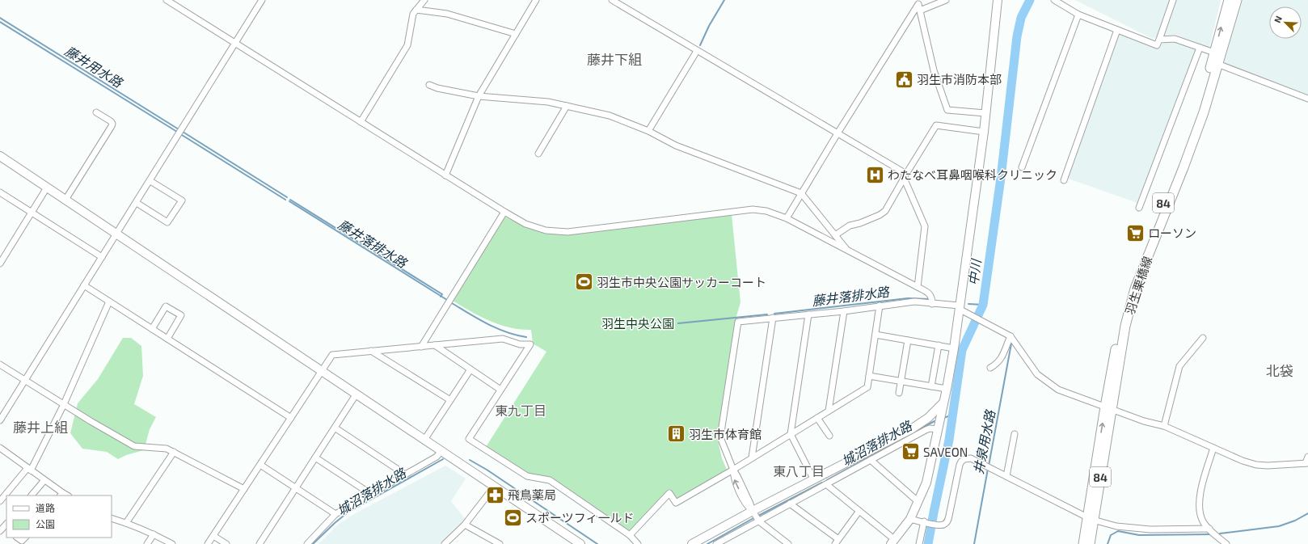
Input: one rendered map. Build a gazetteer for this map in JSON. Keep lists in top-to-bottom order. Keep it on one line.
{"streets":{"main road":["84","羽生栗橋線"]},"districts":["藤井下組","北袋","東九丁目","藤井上組","東八丁目"],"water":["藤井用水路","藤井落排水路","中川","井泉用水路","城沼落排水路"],"parks":["羽生中央公園"],"places":{"public building":["羽生市消防本部"],"hospital":["わたなべ耳鼻咽喉科クリニック"],"supermarket":["ローソン","SAVEON"],"sports":["羽生市中央公園サッカーコート","スポーツフィ一ルド"],"building":["羽生市体育館"],"pharmacy":["飛鳥薬局"]},"legend":["道路","公園"],"north":"top left"}
